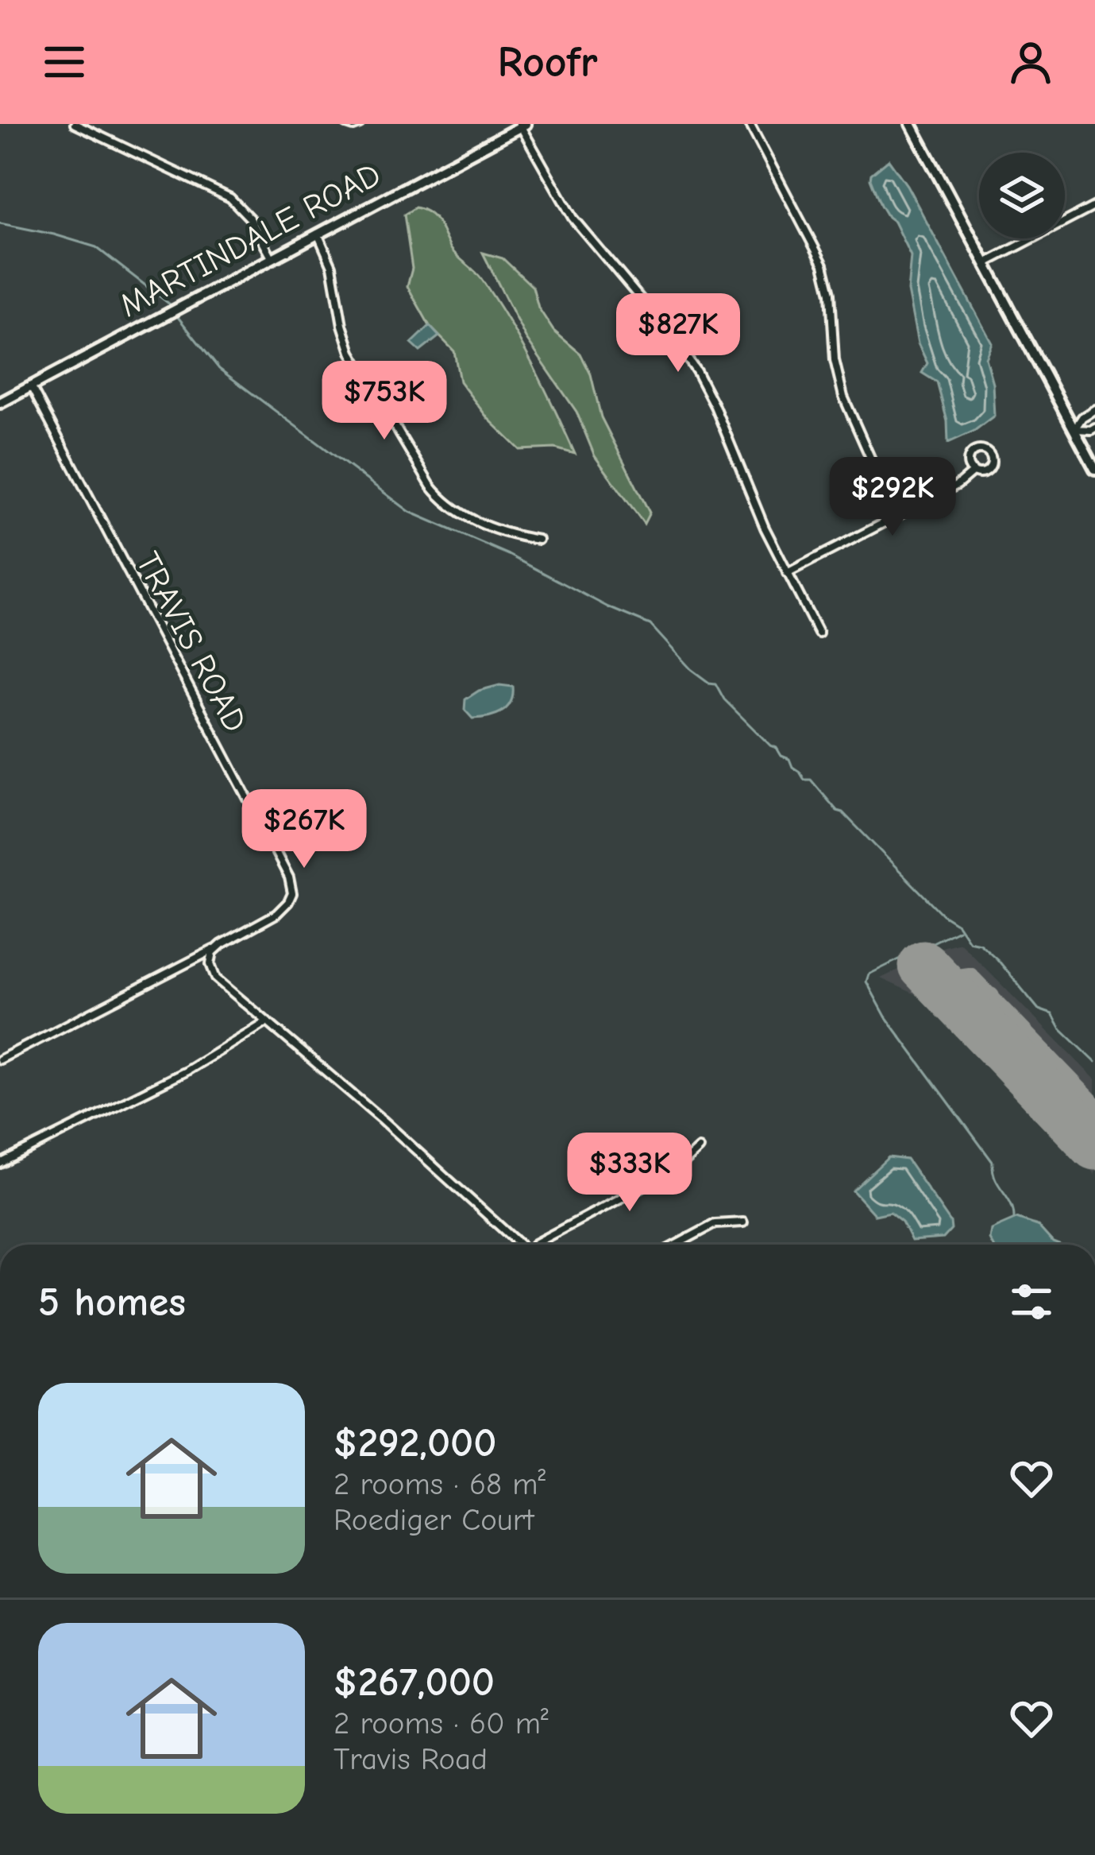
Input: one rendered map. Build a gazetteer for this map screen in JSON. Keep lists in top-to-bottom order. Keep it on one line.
{"streets":{"street":["MARTINDALE ROAD","TRAVIS ROAD"]},"crossings":[["MARTINDALE ROAD","TRAVIS ROAD"]],"page":{"header":"Roofr","price":["$827K","$753K","$292K","$267K","$333K"],"heading":"5 homes","list":[{"name":"$292,000","note":"2 rooms · 68 m² · Roediger Court"},{"name":"$267,000","note":"2 rooms · 60 m² · Travis Road"}]}}
